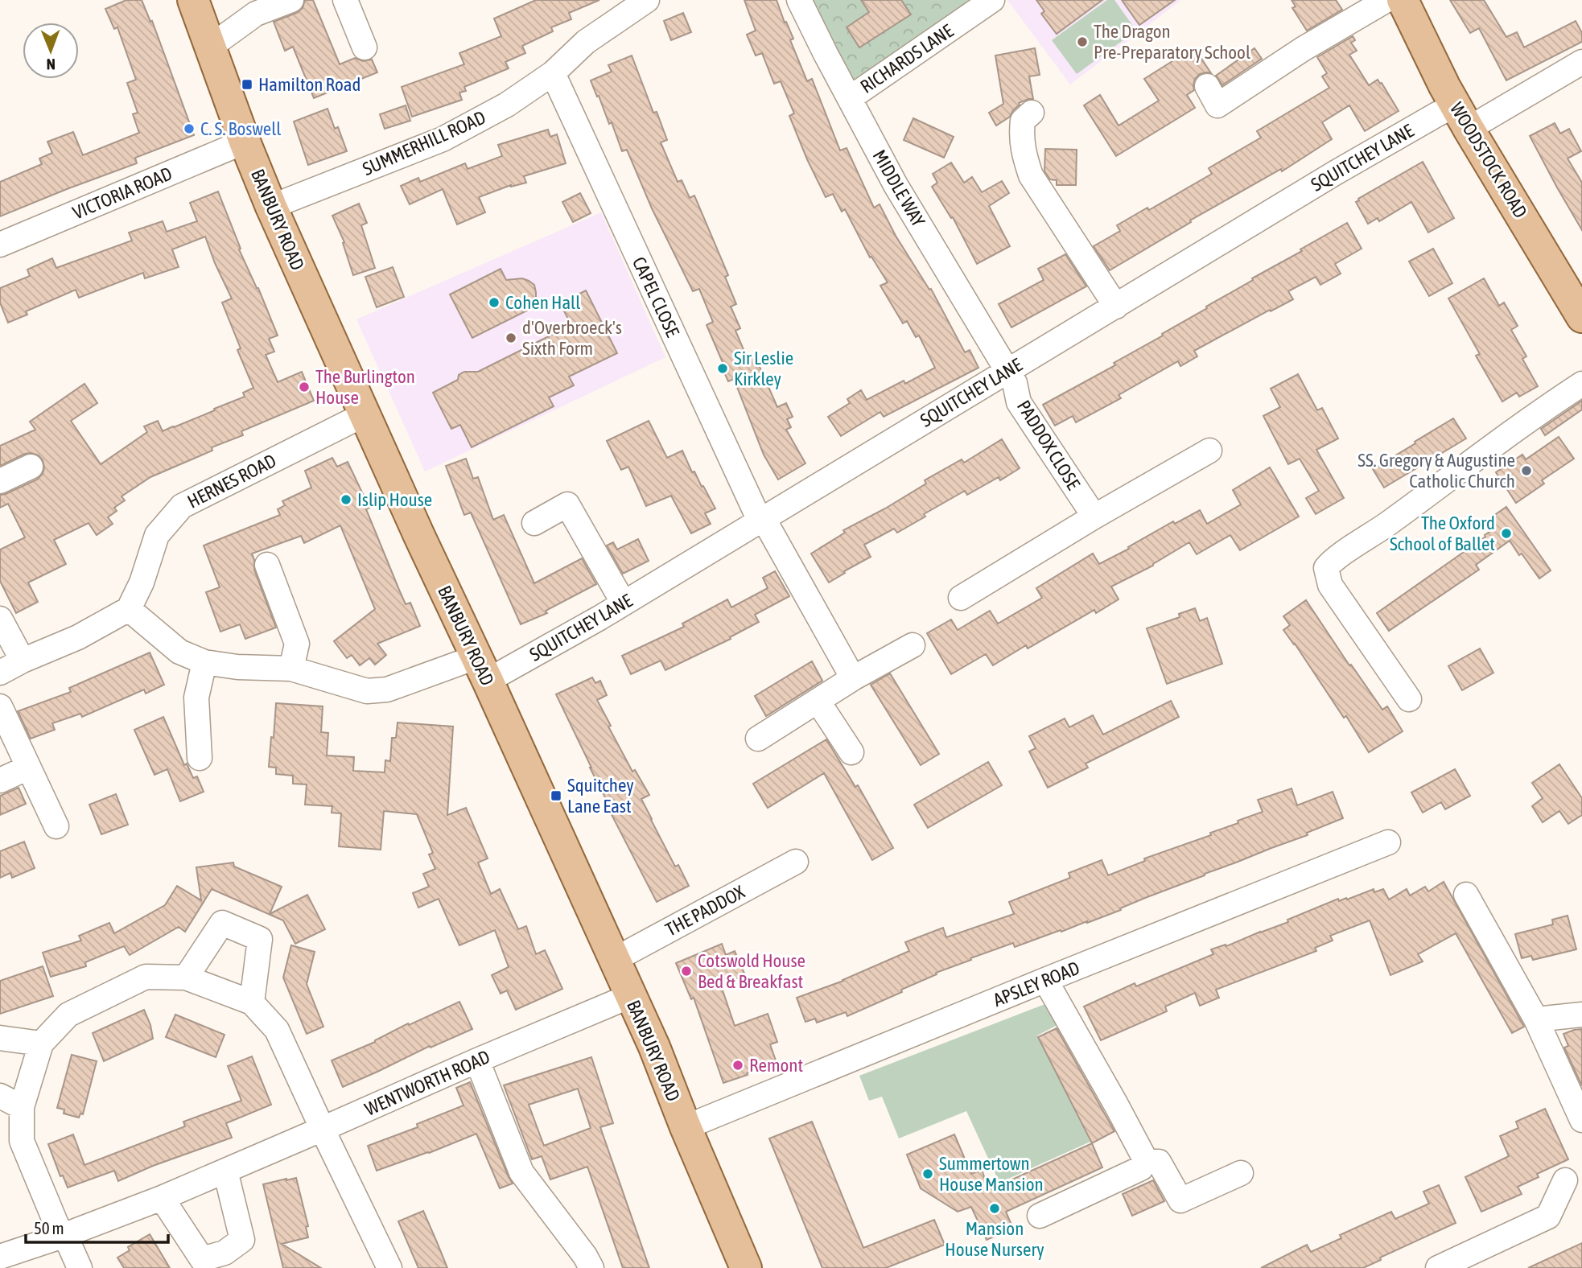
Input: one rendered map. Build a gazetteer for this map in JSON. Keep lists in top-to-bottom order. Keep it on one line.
{"streets":{"main road":["WOODSTOCK ROAD","BANBURY ROAD"],"street":["RICHARDS LANE","SUMMERHILL ROAD","SQUITCHEY LANE","MIDDLE WAY","VICTORIA ROAD","CAPEL CLOSE","PADDOX CLOSE","HERNES ROAD","THE PADDOX","APSLEY ROAD","WENTWORTH ROAD"]},"crossings":[["RICHARDS LANE","MIDDLE WAY"],["SUMMERHILL ROAD","BANBURY ROAD"],["SUMMERHILL ROAD","CAPEL CLOSE"],["SQUITCHEY LANE","WOODSTOCK ROAD"],["SQUITCHEY LANE","MIDDLE WAY"],["SQUITCHEY LANE","BANBURY ROAD"],["SQUITCHEY LANE","CAPEL CLOSE"],["SQUITCHEY LANE","PADDOX CLOSE"],["SQUITCHEY LANE","HERNES ROAD"],["MIDDLE WAY","PADDOX CLOSE"],["VICTORIA ROAD","BANBURY ROAD"],["BANBURY ROAD","HERNES ROAD"],["BANBURY ROAD","THE PADDOX"],["BANBURY ROAD","APSLEY ROAD"],["BANBURY ROAD","WENTWORTH ROAD"]],"places":{"other":["The Dragon Pre-Preparatory School","C. S. Boswell","Cohen Hall","d'Overbroeck's Sixth Form","Sir Leslie Kirkley","The Burlington House","SS. Gregory & Augustine Catholic Church","Islip House","The Oxford School of Ballet","Cotswold House Bed & Breakfast","Remont","Summertown House Mansion","Mansion House Nursery"],"transit":["Hamilton Road","Squitchey Lane East"]},"scale_bar":"50 m","north":"bottom"}
